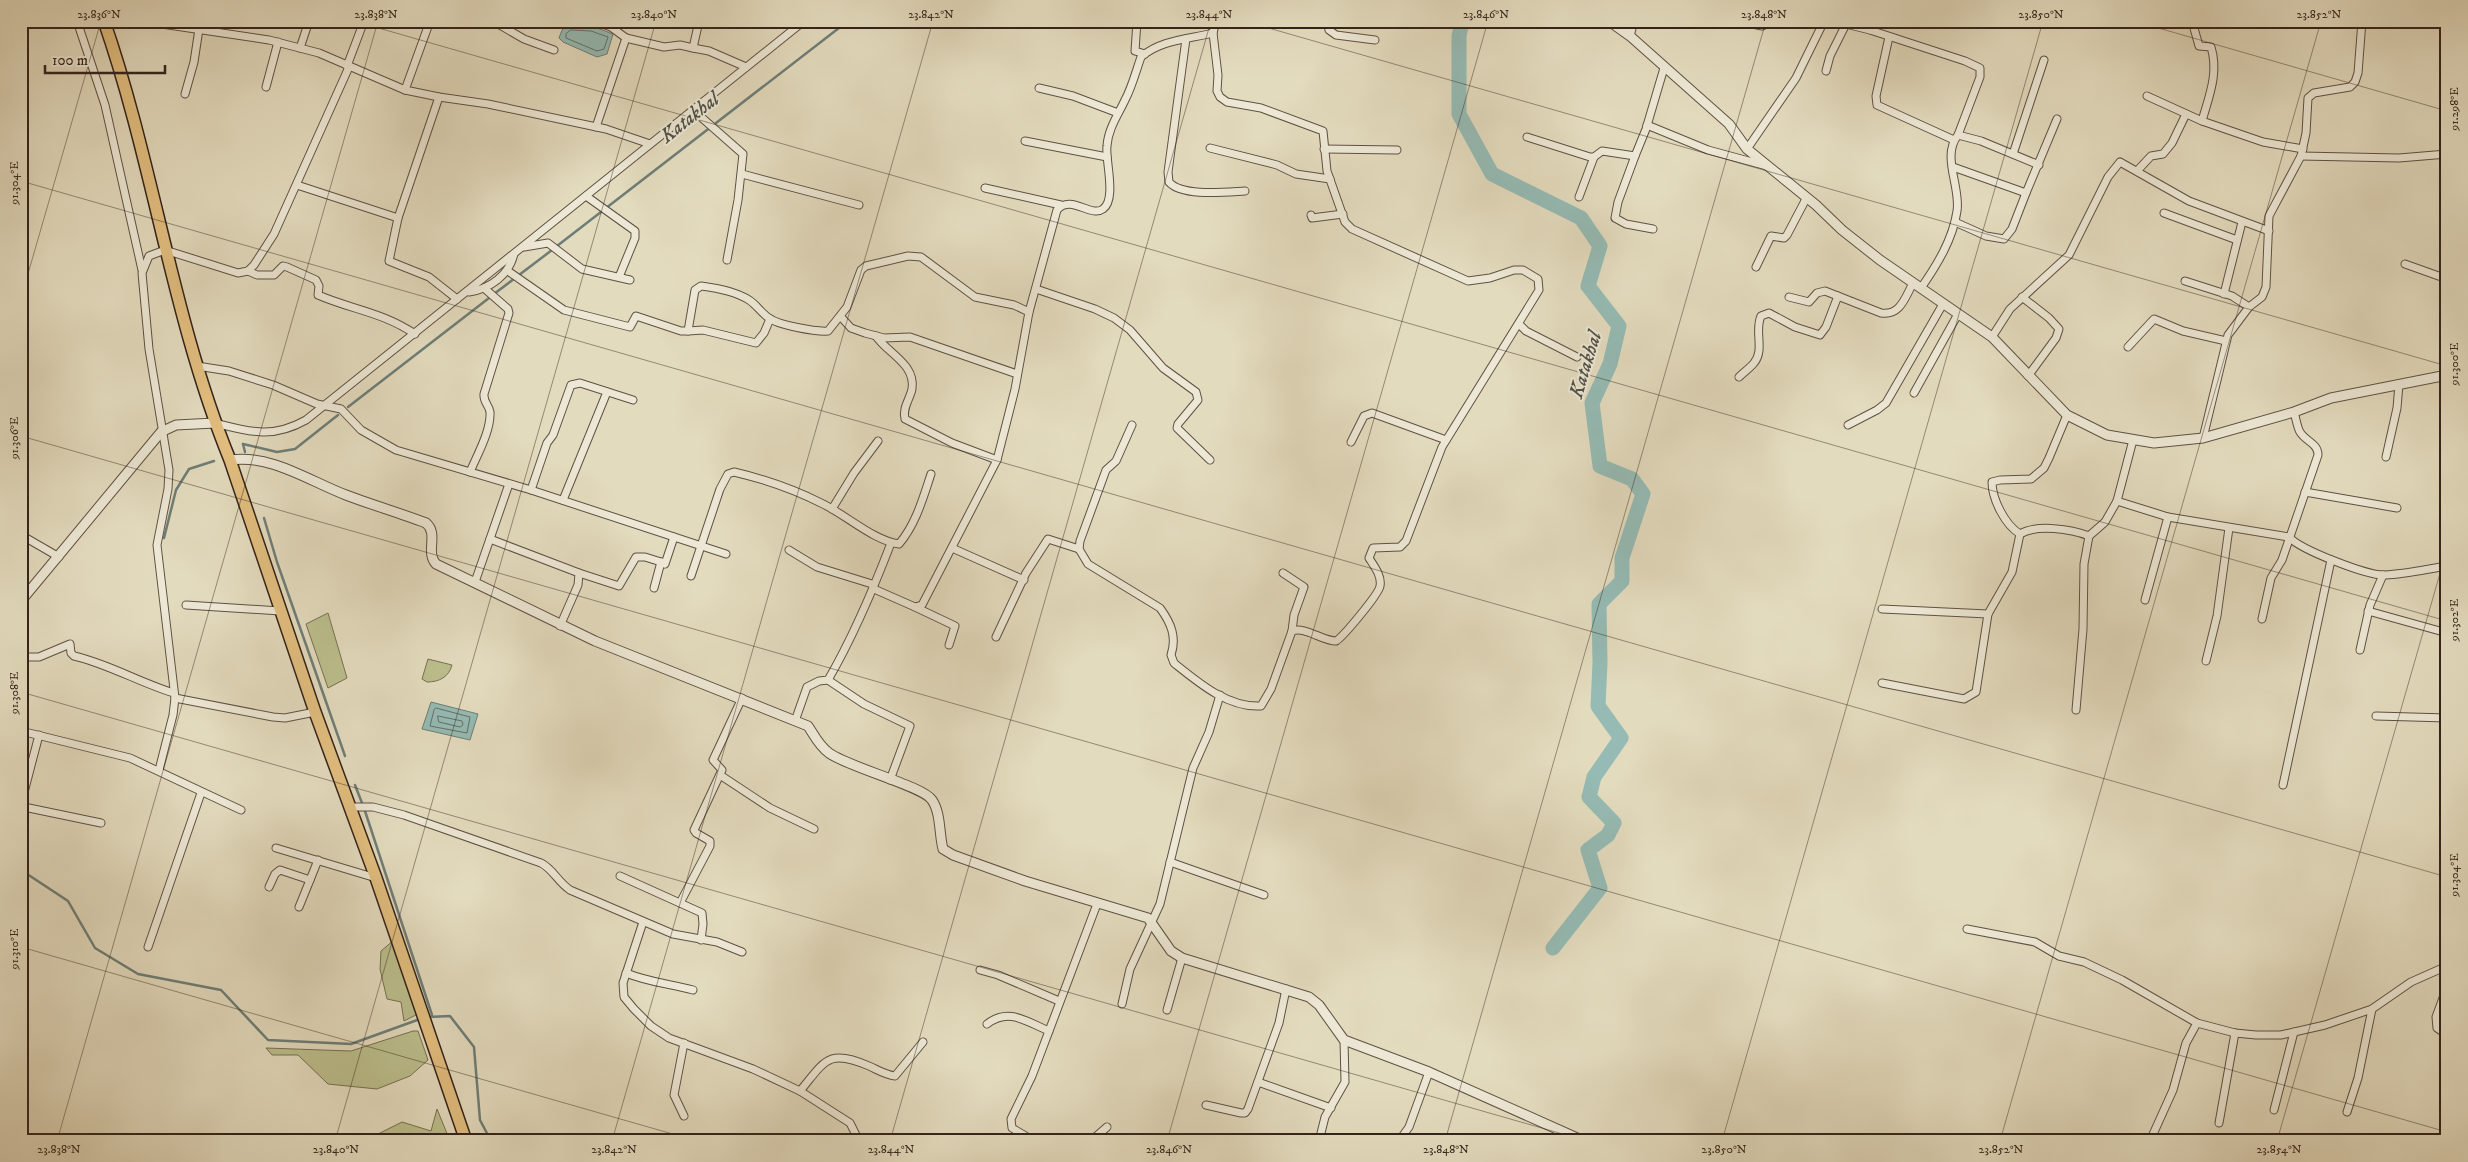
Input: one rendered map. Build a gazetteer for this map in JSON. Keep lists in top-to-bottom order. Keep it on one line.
{"water":["Katakhal"],"scale_bar":"100 m","coordinates":["23.836°N","23.838°N","23.840°N","23.842°N","23.844°N","23.846°N","23.848°N","23.850°N","23.852°N","91.298°E","91.304°E","91.300°E","91.306°E","91.302°E","91.308°E","91.310°E","23.854°N"]}
